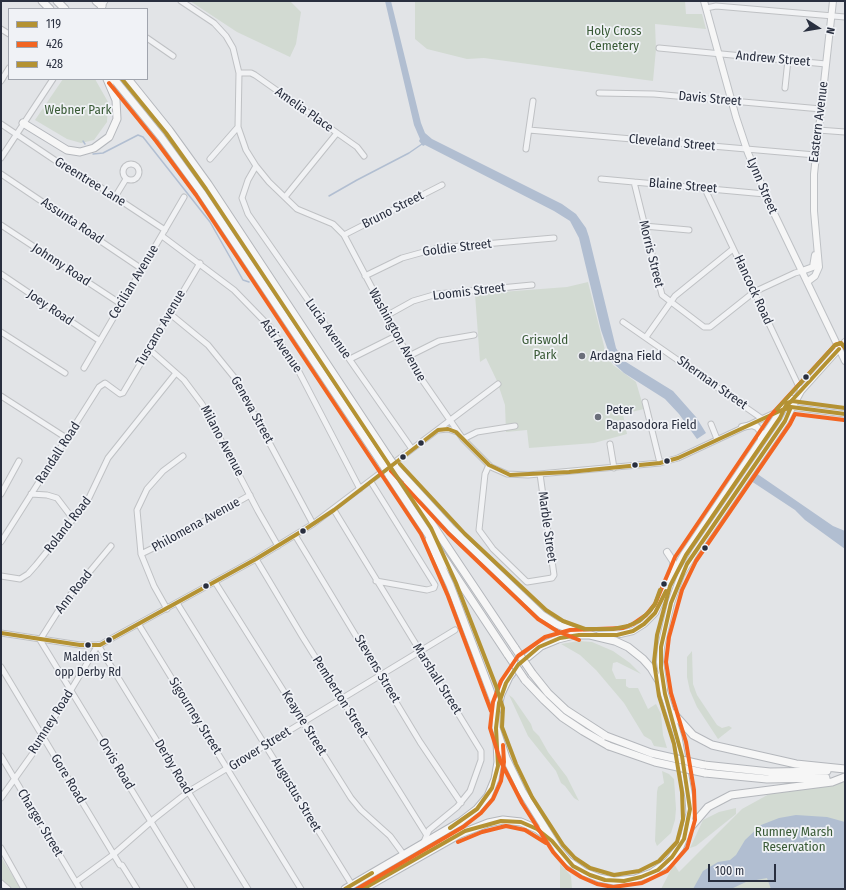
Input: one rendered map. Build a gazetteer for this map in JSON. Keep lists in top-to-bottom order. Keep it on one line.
{"streets":{"main road":["Eastern Avenue","Lynn Street"],"street":["Andrew Street","Davis Street","Amelia Place","Cleveland Street","Greentree Lane","Blaine Street","Bruno Street","Assunta Road","Goldie Street","Morris Street","Johnny Road","Cecilian Avenue","Hancock Road","Loomis Street","Joey Road","Tuscano Avenue","Lucia Avenue","Washington Avenue","Asti Avenue","Sherman Street","Geneva Street","Milano Avenue","Randall Road","Roland Road","Philomena Avenue","Marble Street","Ann Road","Stevens Street","Marshall Street","Pemberton Street","Sigourney Street","Rumney Road","Keayne Street","Grover Street","Orvis Road","Derby Road","Gore Road","Augustus Street","Charger Street"]},"crossings":[["Andrew Street","Eastern Avenue"],["Andrew Street","Lynn Street"],["Davis Street","Eastern Avenue"],["Davis Street","Lynn Street"],["Amelia Place","Washington Avenue"],["Eastern Avenue","Cleveland Street"],["Eastern Avenue","Lynn Street"],["Cleveland Street","Lynn Street"],["Greentree Lane","Cecilian Avenue"],["Greentree Lane","Asti Avenue"],["Blaine Street","Lynn Street"],["Blaine Street","Morris Street"],["Blaine Street","Hancock Road"],["Bruno Street","Washington Avenue"],["Assunta Road","Cecilian Avenue"],["Goldie Street","Washington Avenue"],["Morris Street","Hancock Road"],["Johnny Road","Cecilian Avenue"],["Cecilian Avenue","Joey Road"],["Cecilian Avenue","Asti Avenue"],["Loomis Street","Washington Avenue"],["Tuscano Avenue","Asti Avenue"],["Tuscano Avenue","Geneva Street"],["Tuscano Avenue","Milano Avenue"],["Tuscano Avenue","Randall Road"],["Lucia Avenue","Washington Avenue"],["Washington Avenue","Sherman Street"],["Washington Avenue","Marble Street"],["Milano Avenue","Roland Road"],["Milano Avenue","Philomena Avenue"],["Ann Road","Orvis Road"],["Stevens Street","Marshall Street"],["Stevens Street","Grover Street"],["Marshall Street","Pemberton Street"],["Marshall Street","Grover Street"],["Pemberton Street","Grover Street"],["Sigourney Street","Grover Street"],["Rumney Road","Orvis Road"],["Rumney Road","Derby Road"],["Rumney Road","Gore Road"],["Rumney Road","Charger Street"],["Keayne Street","Grover Street"],["Grover Street","Orvis Road"],["Grover Street","Derby Road"],["Grover Street","Gore Road"],["Grover Street","Augustus Street"],["Grover Street","Charger Street"]],"parks":["Holy Cross Cemetery","Webner Park","Griswold Park","Rumney Marsh Reservation"],"places":["Ardagna Field","Peter Papasodora Field","Malden St opp Derby Rd"],"lines":["transit line 428","transit line 426","transit line 119"],"legend":["119","426","428"],"scale_bar":"100 m","north":"right"}
